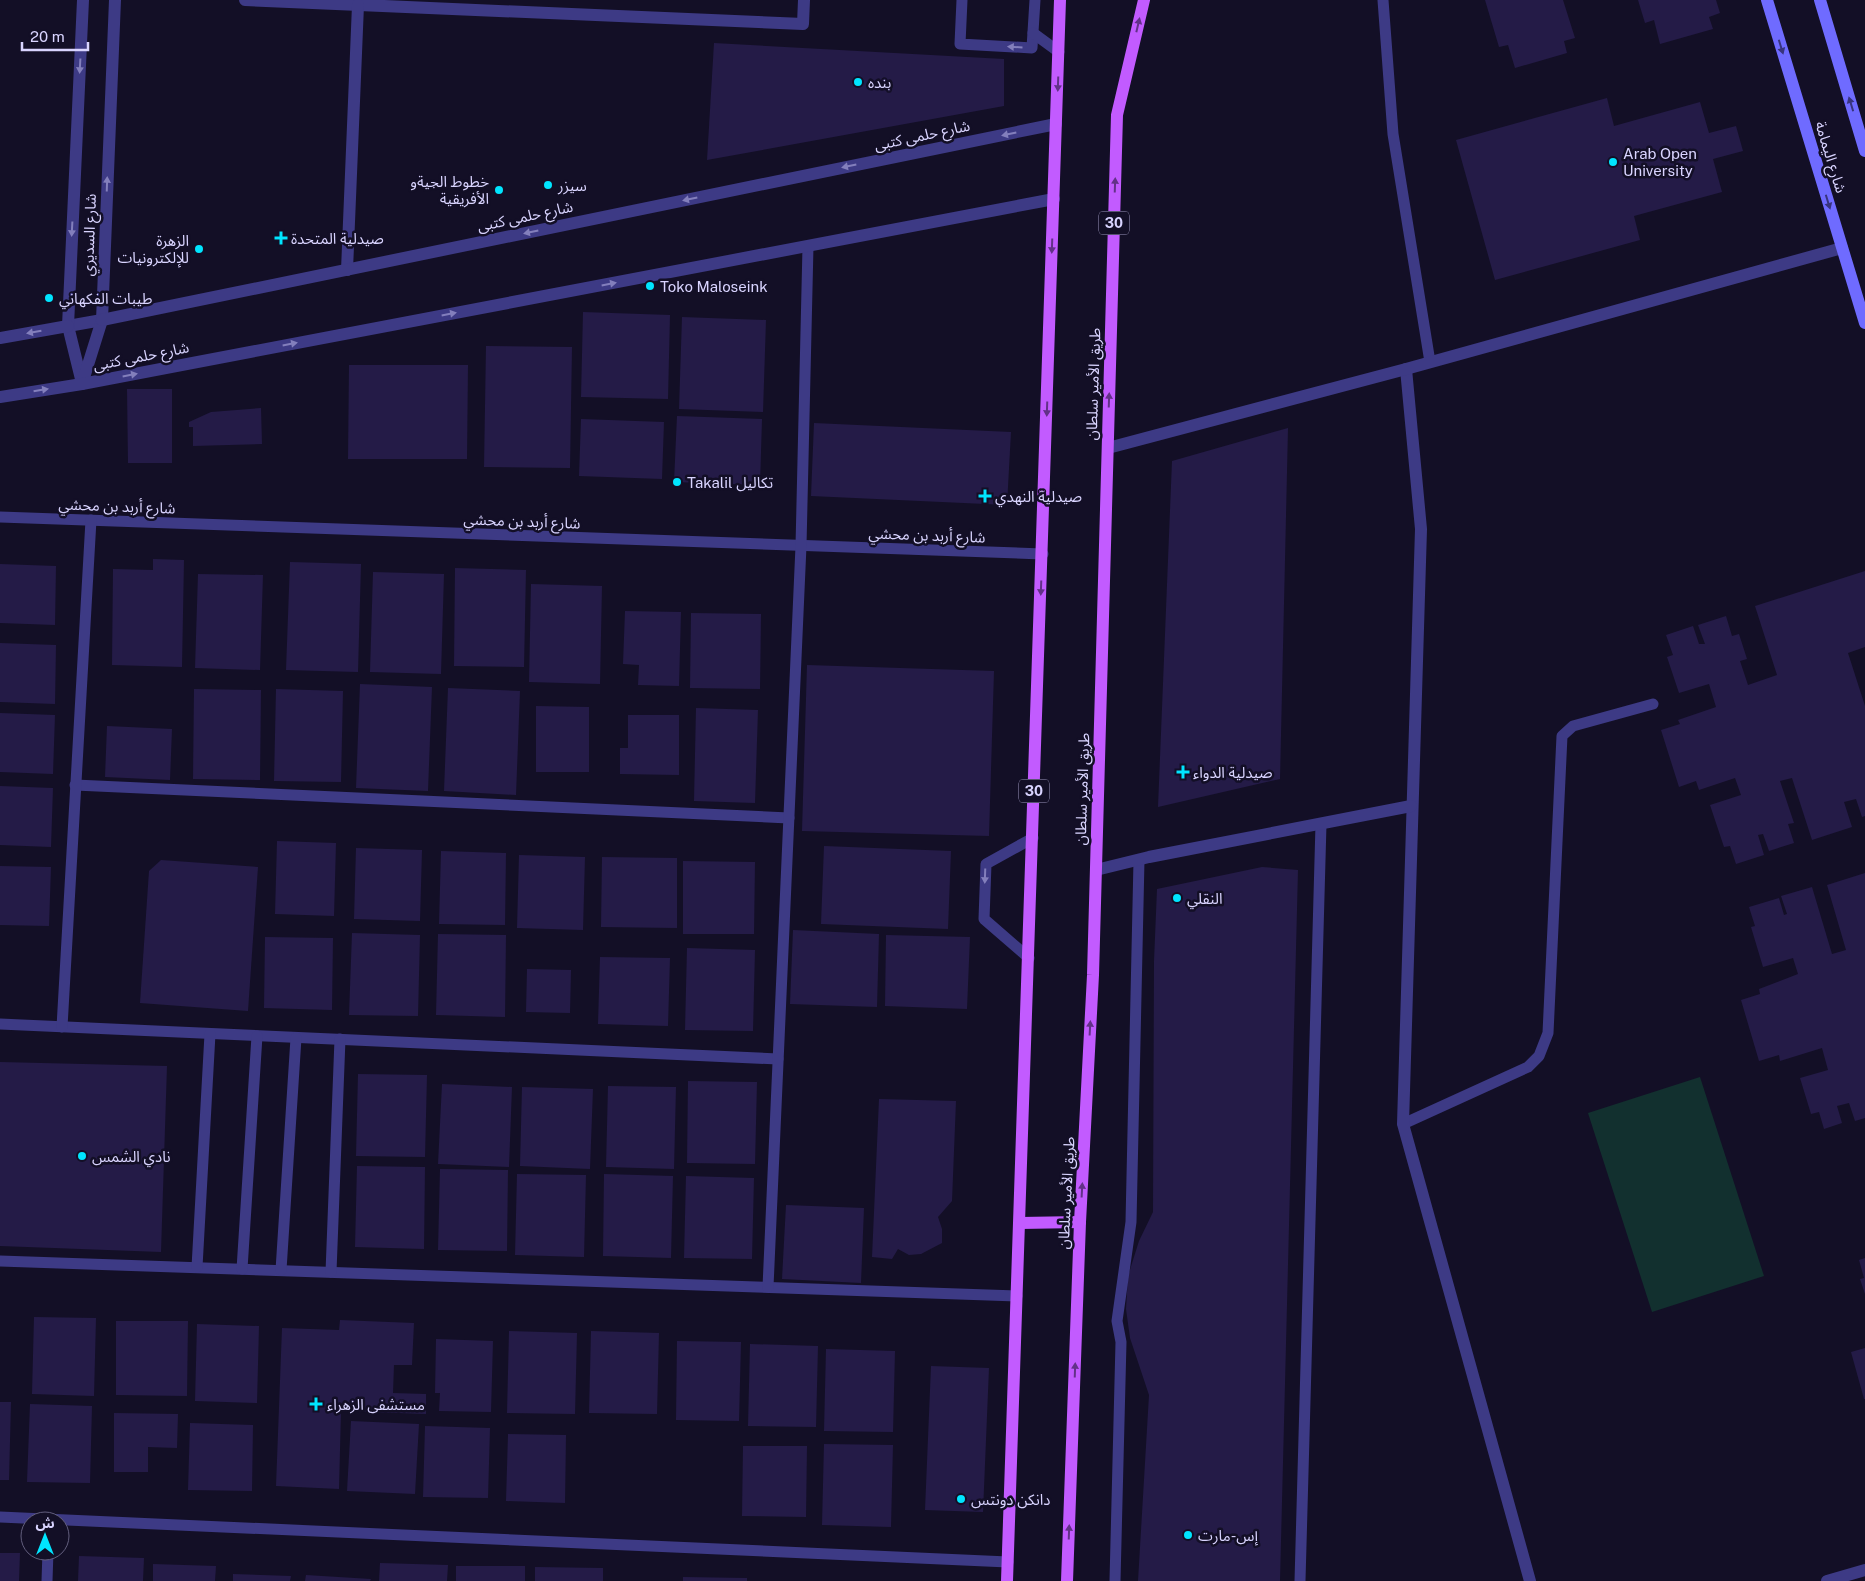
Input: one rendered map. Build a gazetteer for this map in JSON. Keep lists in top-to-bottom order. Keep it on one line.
{"streets":{"main road":["شارع اليمامة","30","طريق الأمير سلطان"],"street":["شارع حلمى كتبى","شارع السديري"],"lane":["شارع أربد بن محشي"]},"crossings":[["شارع حلمى كتبى","30"],["شارع حلمى كتبى","شارع السديري"],["30","شارع أربد بن محشي"]],"places":{"other":["بنده","Arab Open University","سيزر","خطوط الجيةو الأفريقية","الزهرة للإلكترونيات","Toko Maloseink","طيبات الفكهاني","Takalil تكاليل","النقلي","نادي الشمس","دانكن دونتس","إس-مارت"],"health":["صيدلية المتحدة","صيدلية النهدي","صيدلية الدواء","مستشفى الزهراء"]},"scale_bar":"20 m","north":"top"}
